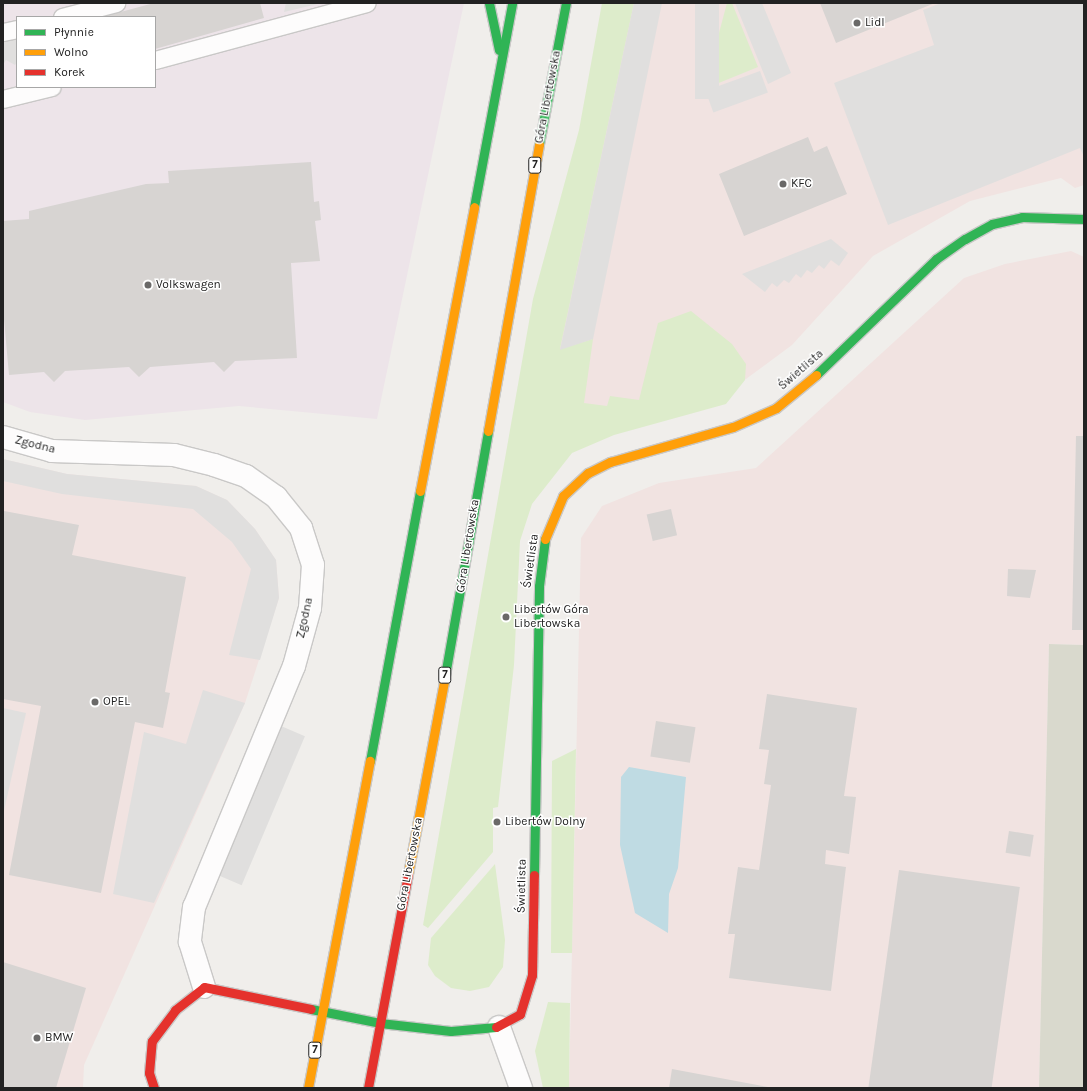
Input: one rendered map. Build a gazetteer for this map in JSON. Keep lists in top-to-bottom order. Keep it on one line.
{"streets":{"main road":["Góra Libertowska","7","Świetlista"],"street":["Zgodna"]},"crossings":[["Góra Libertowska","Świetlista"],["7","Świetlista"]],"places":["Lidl","KFC","Volkswagen","Libertów Góra Libertowska","OPEL","Libertów Dolny","BMW"],"legend":["Płynnie","Wolno","Korek"]}
